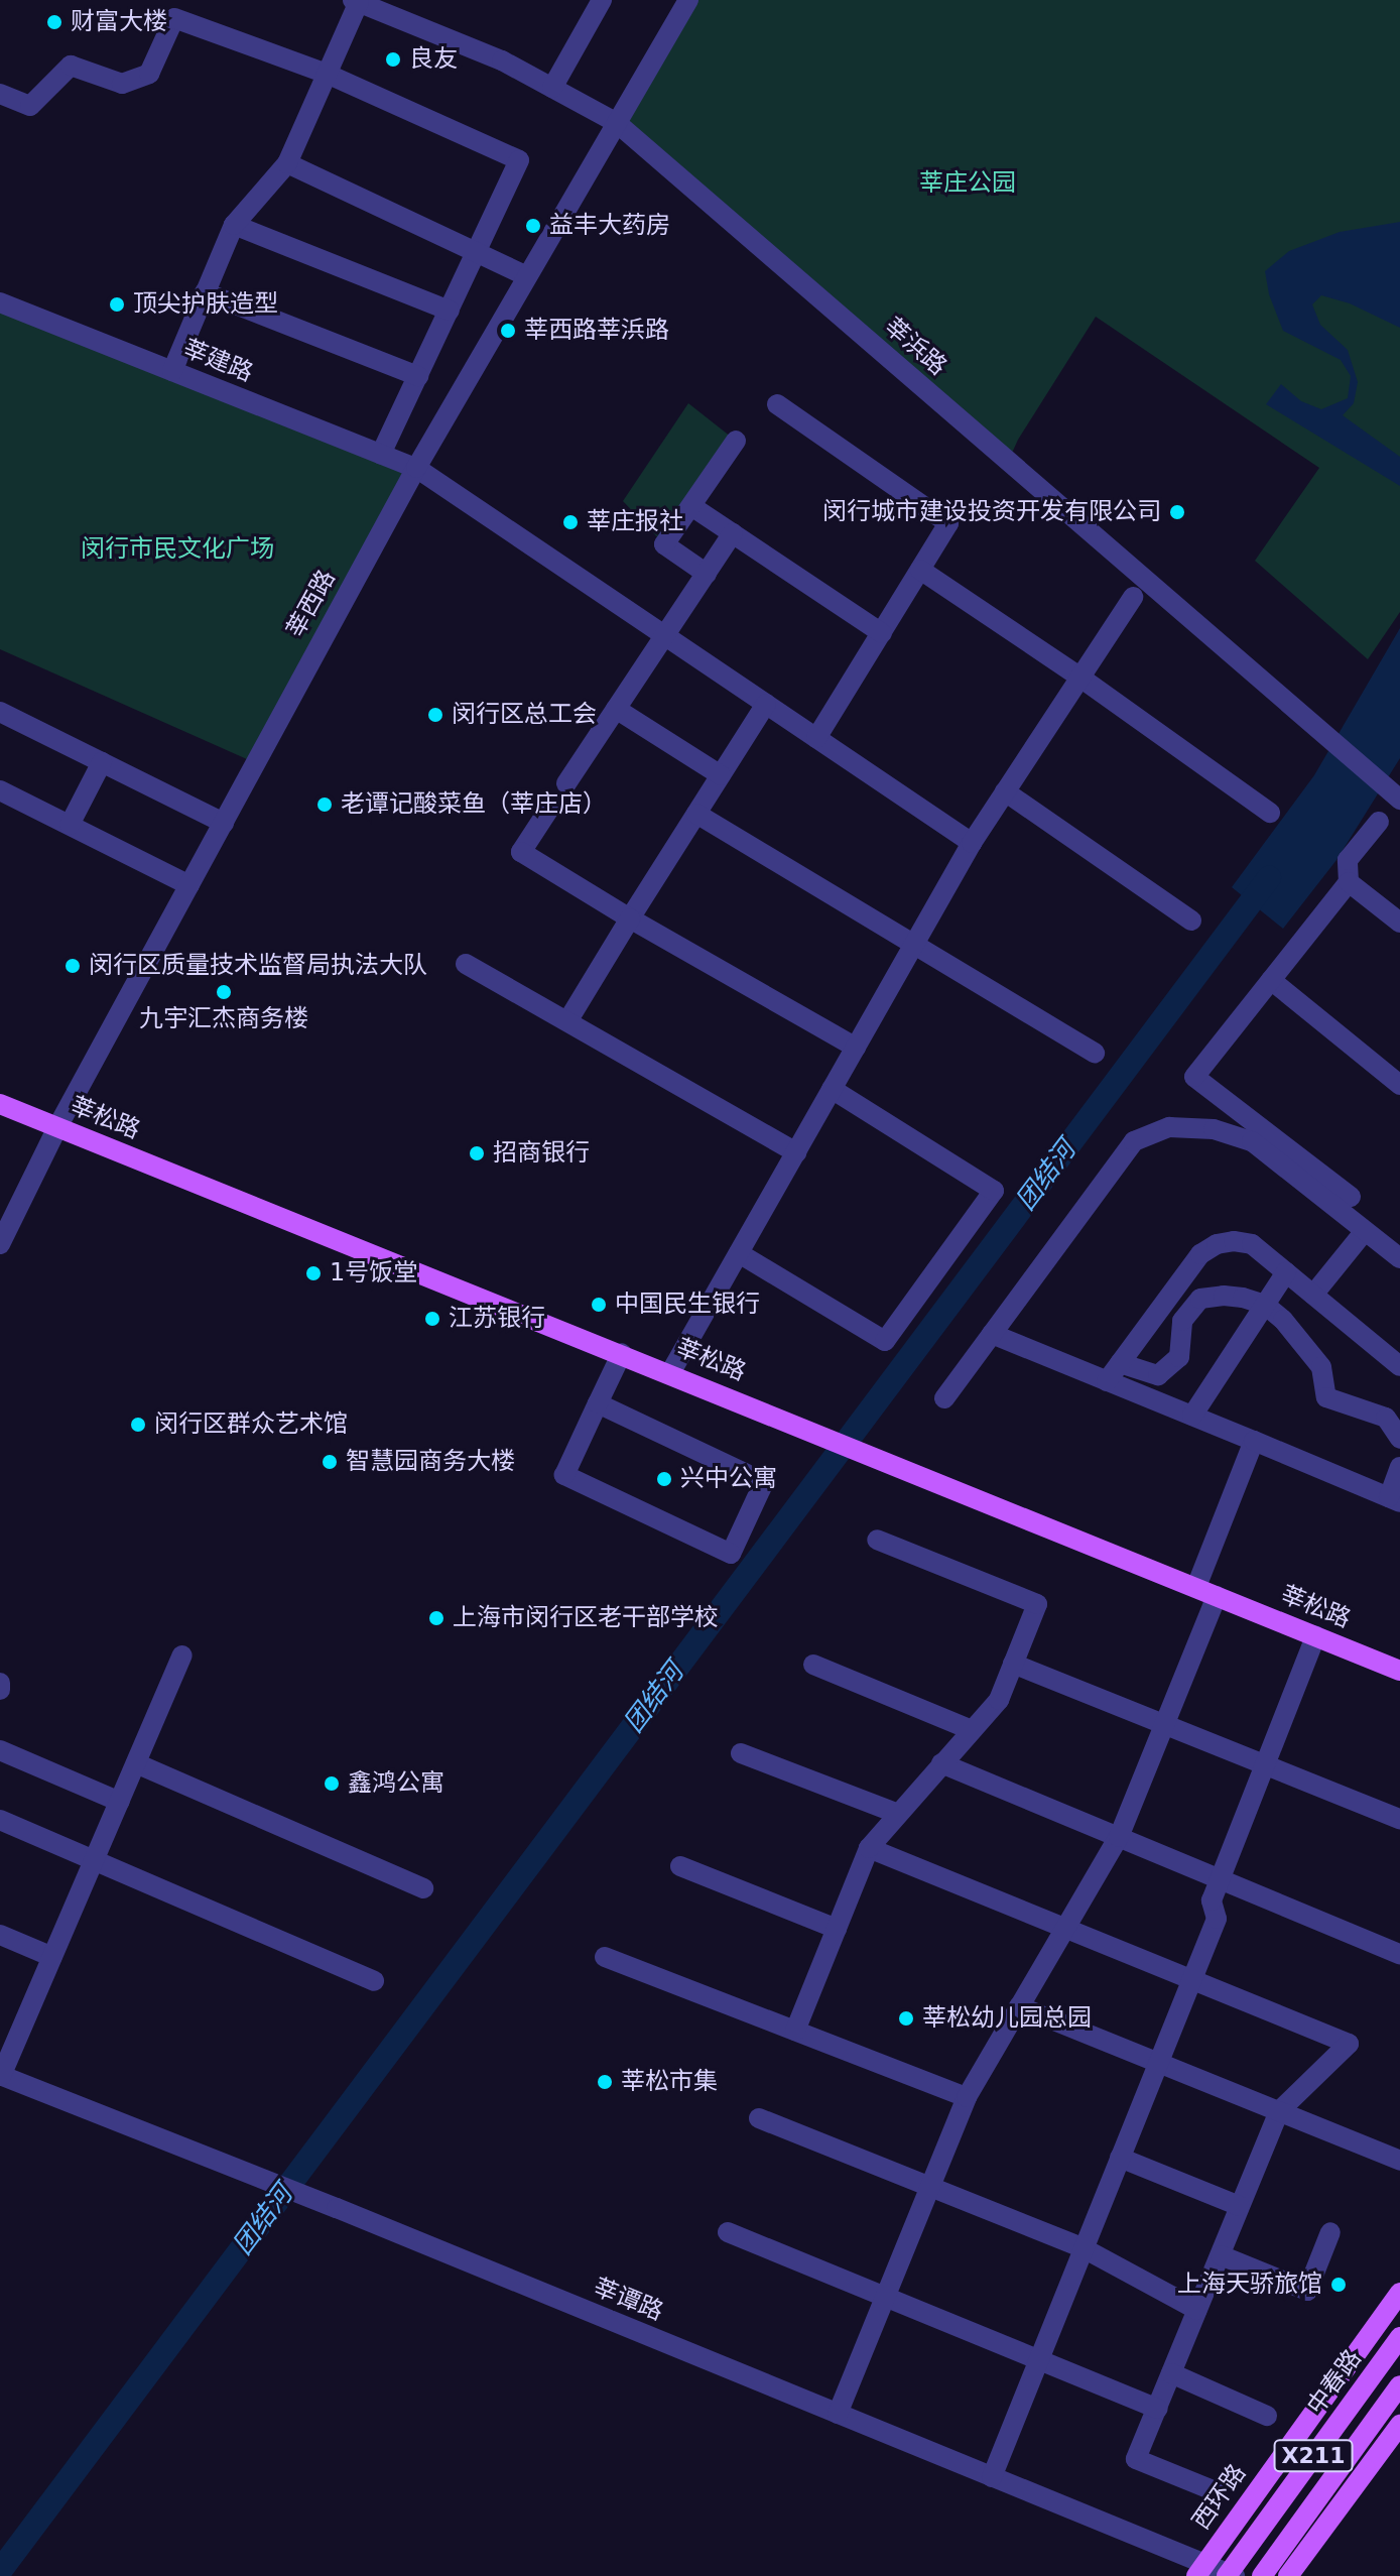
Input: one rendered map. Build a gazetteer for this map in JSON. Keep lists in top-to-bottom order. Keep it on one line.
{"streets":{"main road":["莘松路","中春路","X211","西环路"],"street":["莘浜路","莘建路","莘西路","莘谭路"]},"crossings":[["莘浜路","莘西路"],["莘建路","莘西路"],["莘西路","莘松路"],["莘谭路","西环路"]],"water":["团结河"],"parks":["莘庄公园","闵行市民文化广场"],"places":["财富大楼","良友","益丰大药房","顶尖护肤造型","莘西路莘浜路","闵行城市建设投资开发有限公司","莘庄报社","闵行区总工会","老谭记酸菜鱼（莘庄店）","闵行区质量技术监督局执法大队","九宇汇杰商务楼","招商银行","1号饭堂","中国民生银行","江苏银行","闵行区群众艺术馆","智慧园商务大楼","兴中公寓","上海市闵行区老干部学校","鑫鸿公寓","莘松幼儿园总园","莘松市集","上海天骄旅馆"]}
